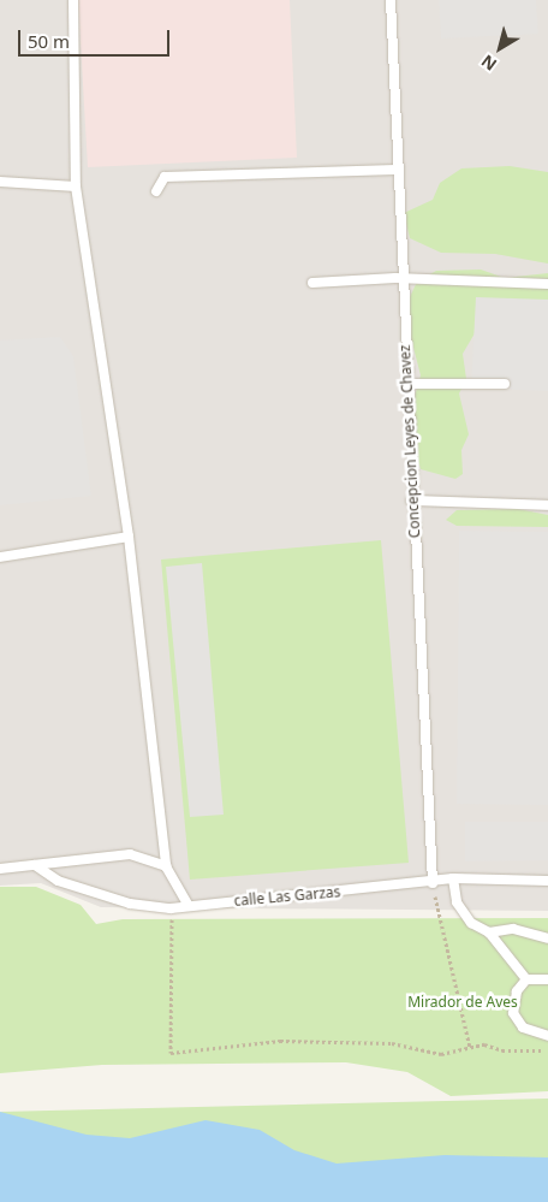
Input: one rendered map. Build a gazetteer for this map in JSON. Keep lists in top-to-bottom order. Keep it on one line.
{"streets":{"lane":["Concepcion Leyes de Chavez","calle Las Garzas"]},"crossings":[["Concepcion Leyes de Chavez","calle Las Garzas"]],"parks":["Mirador de Aves"],"scale_bar":"50 m","north":"bottom left"}
